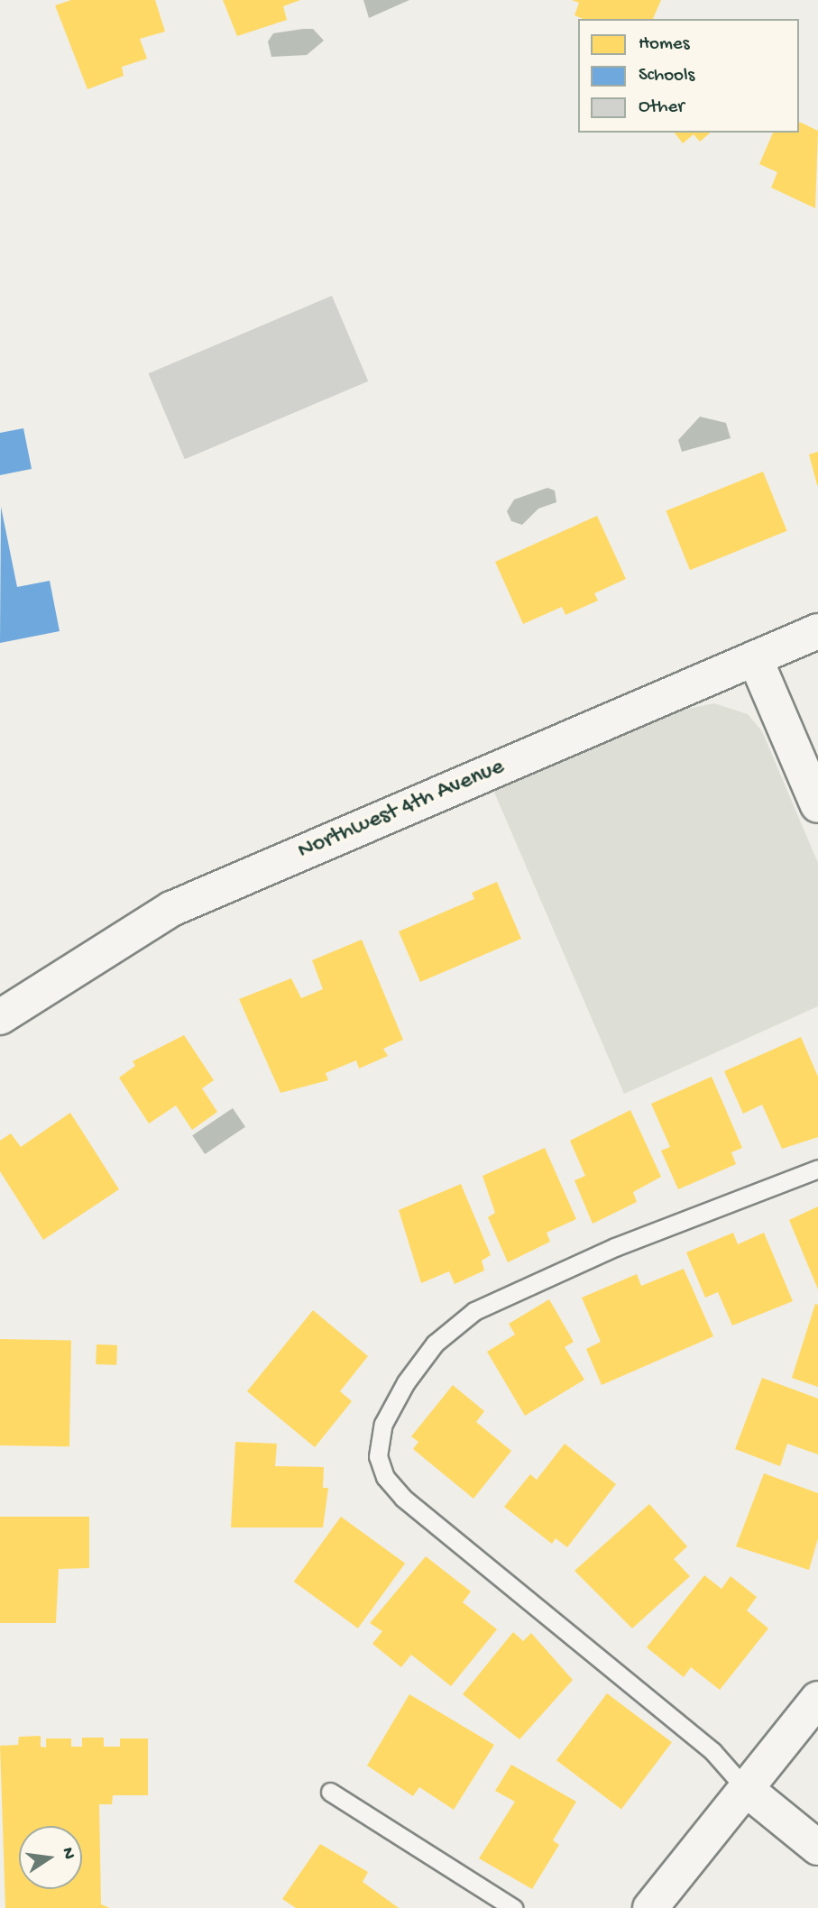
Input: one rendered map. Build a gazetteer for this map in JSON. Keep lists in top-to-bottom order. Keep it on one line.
{"streets":{"street":["Northwest 4th Avenue"]},"legend":["Homes","Schools","Other"],"north":"right"}
